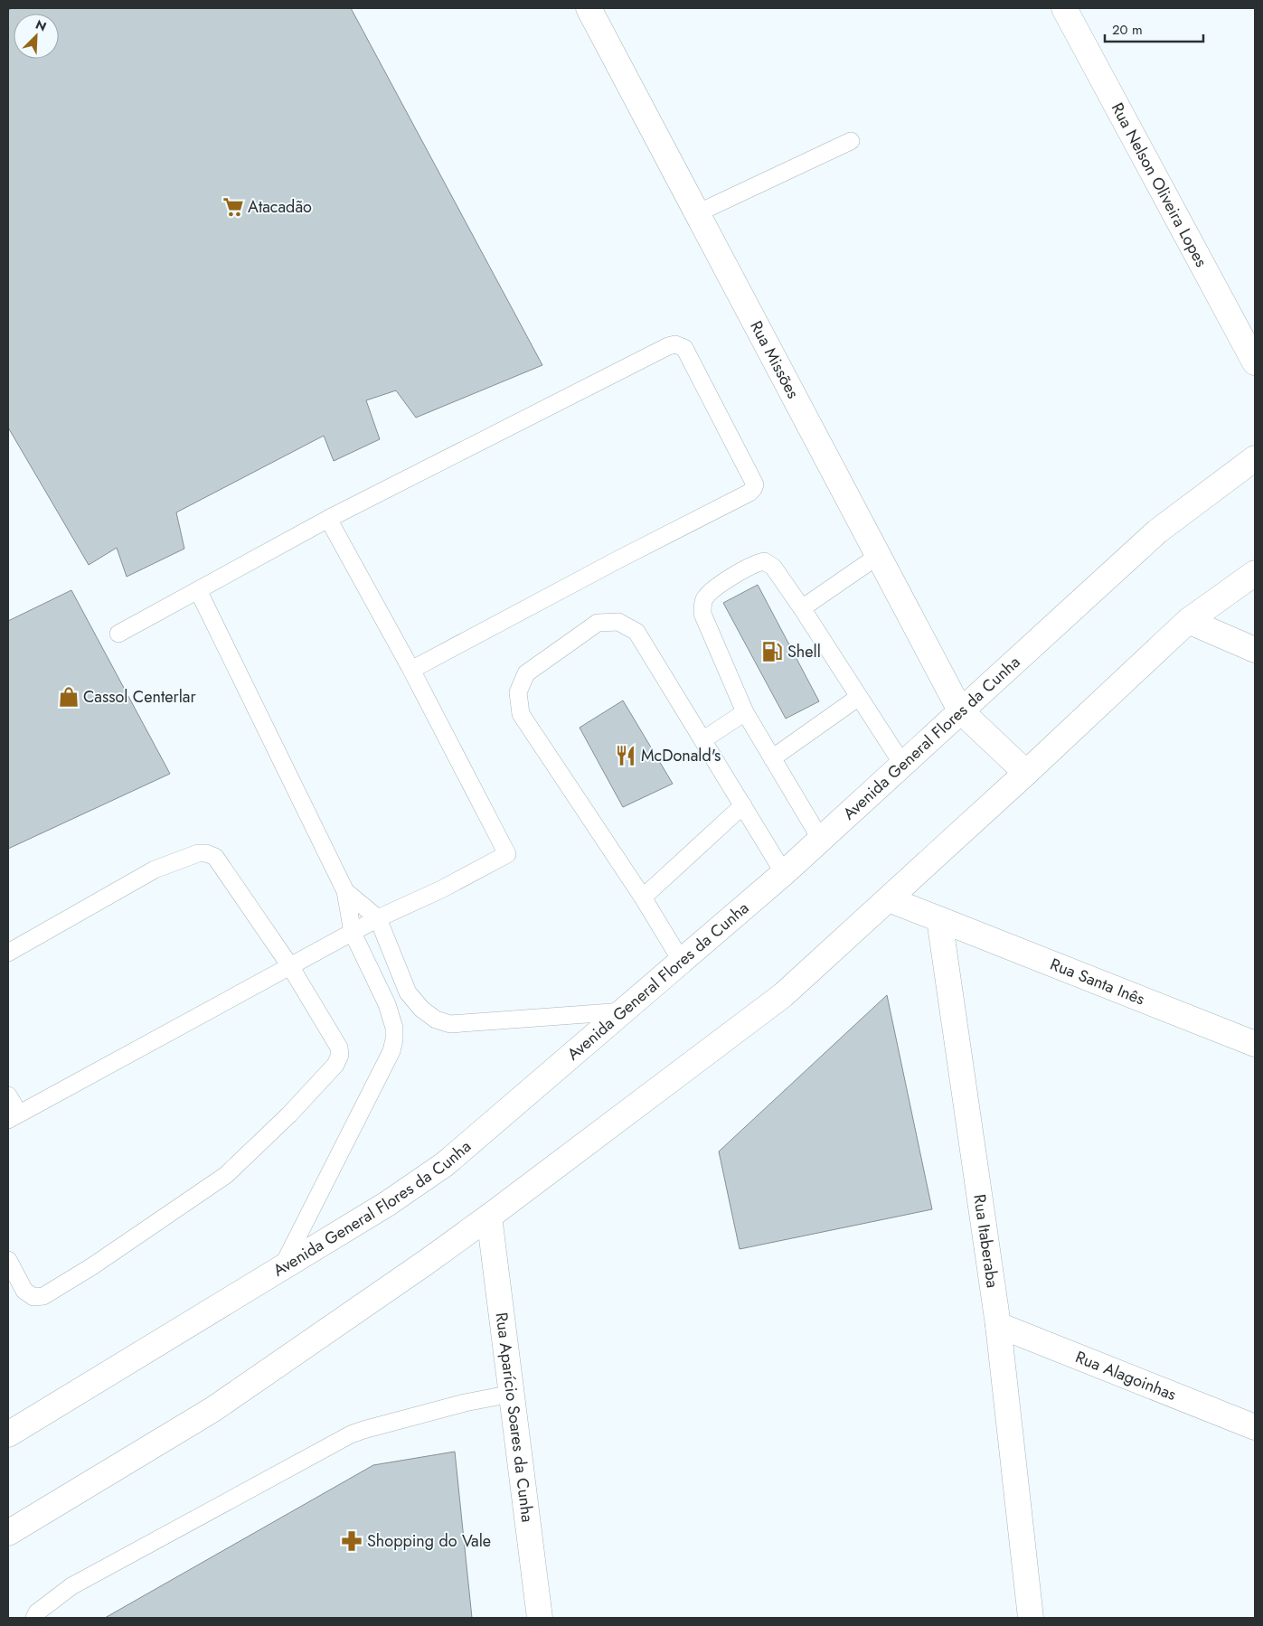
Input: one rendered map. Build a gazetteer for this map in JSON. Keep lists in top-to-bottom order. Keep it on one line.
{"streets":{"main road":["Rua Nelson Oliveira Lopes","Rua Missões","Avenida General Flores da Cunha","Rua Santa Inês","Rua Itaberaba","Rua Alagoinhas","Rua Aparício Soares da Cunha"]},"crossings":[["Rua Missões","Avenida General Flores da Cunha"],["Rua Santa Inês","Rua Itaberaba"],["Rua Itaberaba","Rua Alagoinhas"]],"places":{"supermarket":["Atacadão"],"fuel station":["Shell"],"shop":["Cassol Centerlar"],"restaurant":["McDonald's"],"pharmacy":["Shopping do Vale"]},"scale_bar":"20 m","north":"top right"}
